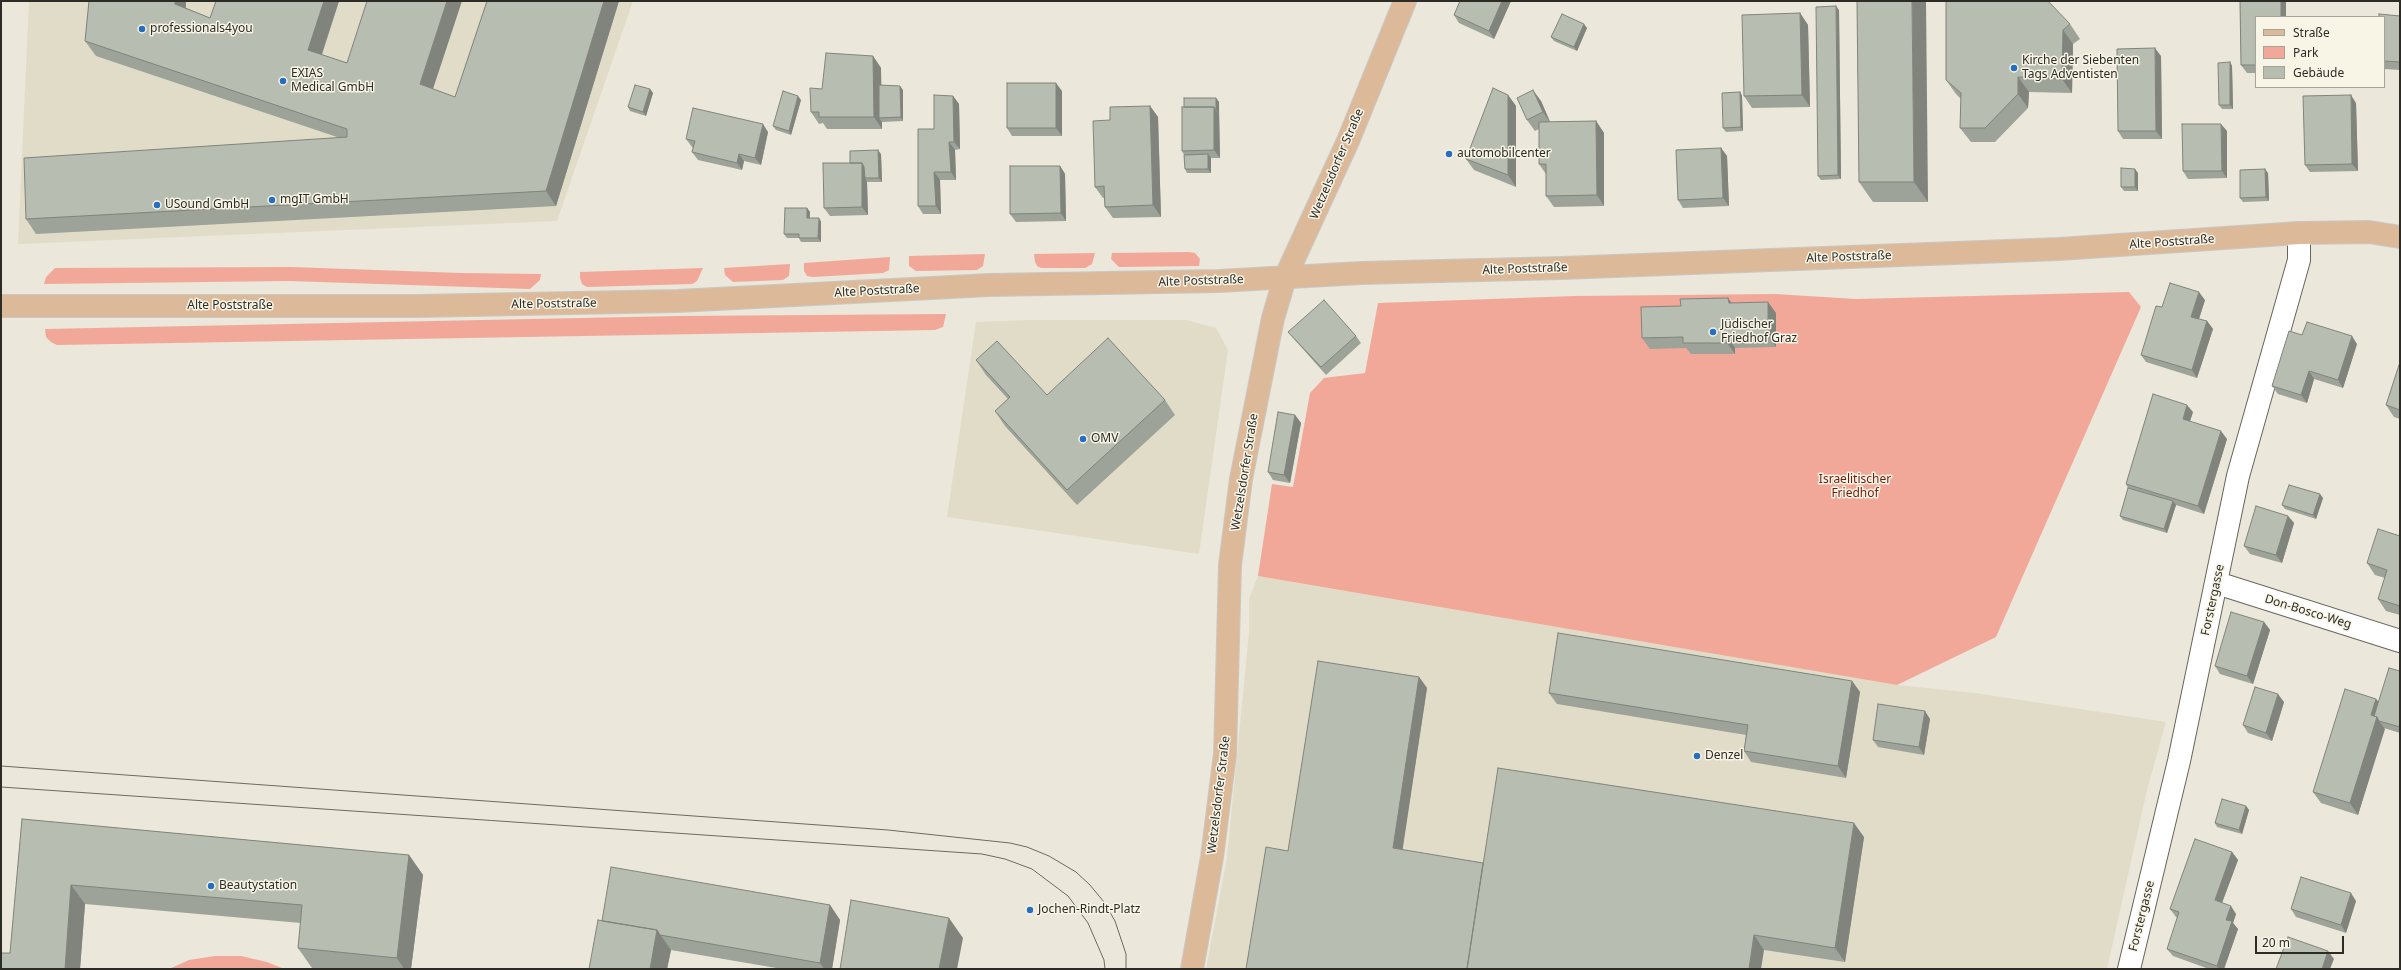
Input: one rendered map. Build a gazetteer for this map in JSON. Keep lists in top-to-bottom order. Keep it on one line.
{"streets":{"main road":["Wetzelsdorfer Straße","Alte Poststraße"],"street":["Forstergasse","Don-Bosco-Weg"]},"crossings":[["Wetzelsdorfer Straße","Alte Poststraße"],["Alte Poststraße","Forstergasse"],["Forstergasse","Don-Bosco-Weg"]],"parks":["Israelitischer Friedhof"],"places":["professionals4you","Kirche der Siebenten Tags Adventisten","EXIAS Medical GmbH","automobilcenter","mgIT GmbH","USound GmbH","Jüdischer Friedhof Graz","OMV","Denzel","Beautystation","Jochen-Rindt-Platz"],"legend":["Straße","Park","Gebäude"],"scale_bar":"20 m"}
